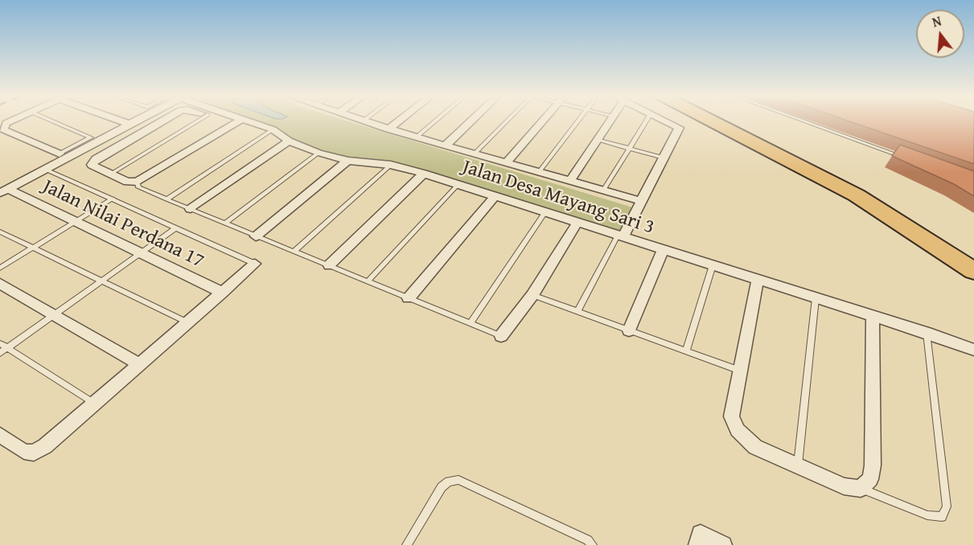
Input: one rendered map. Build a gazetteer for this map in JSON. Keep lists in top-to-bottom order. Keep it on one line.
{"streets":{"street":["Jalan Desa Mayang Sari 3","Jalan Nilai Perdana 17"]},"north":"top"}
